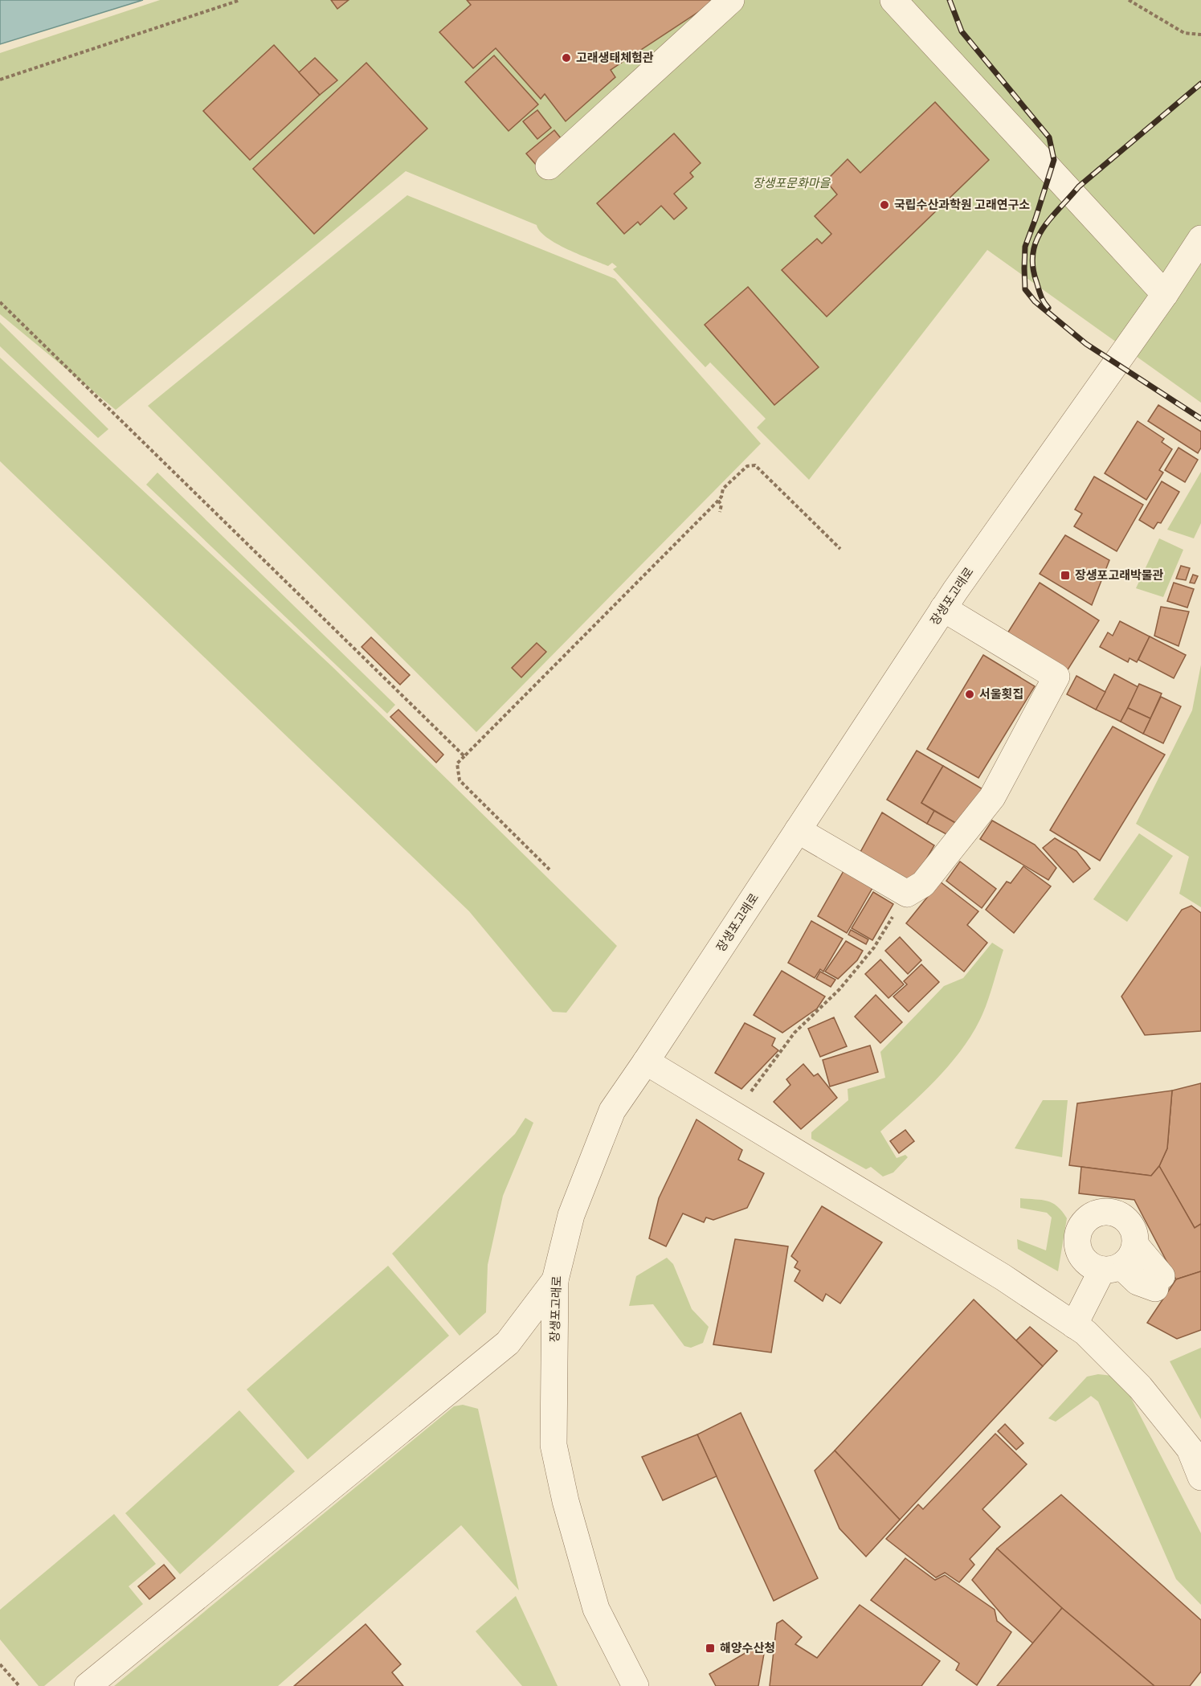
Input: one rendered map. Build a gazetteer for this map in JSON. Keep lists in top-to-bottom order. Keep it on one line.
{"streets":{"street":["장생포고래로"]},"parks":["장생포문화마을"],"places":{"other":["고래생태체험관","국립수산과학원 고래연구소","서울횟집"],"transit":["장생포고래박물관","해양수산청"]}}
